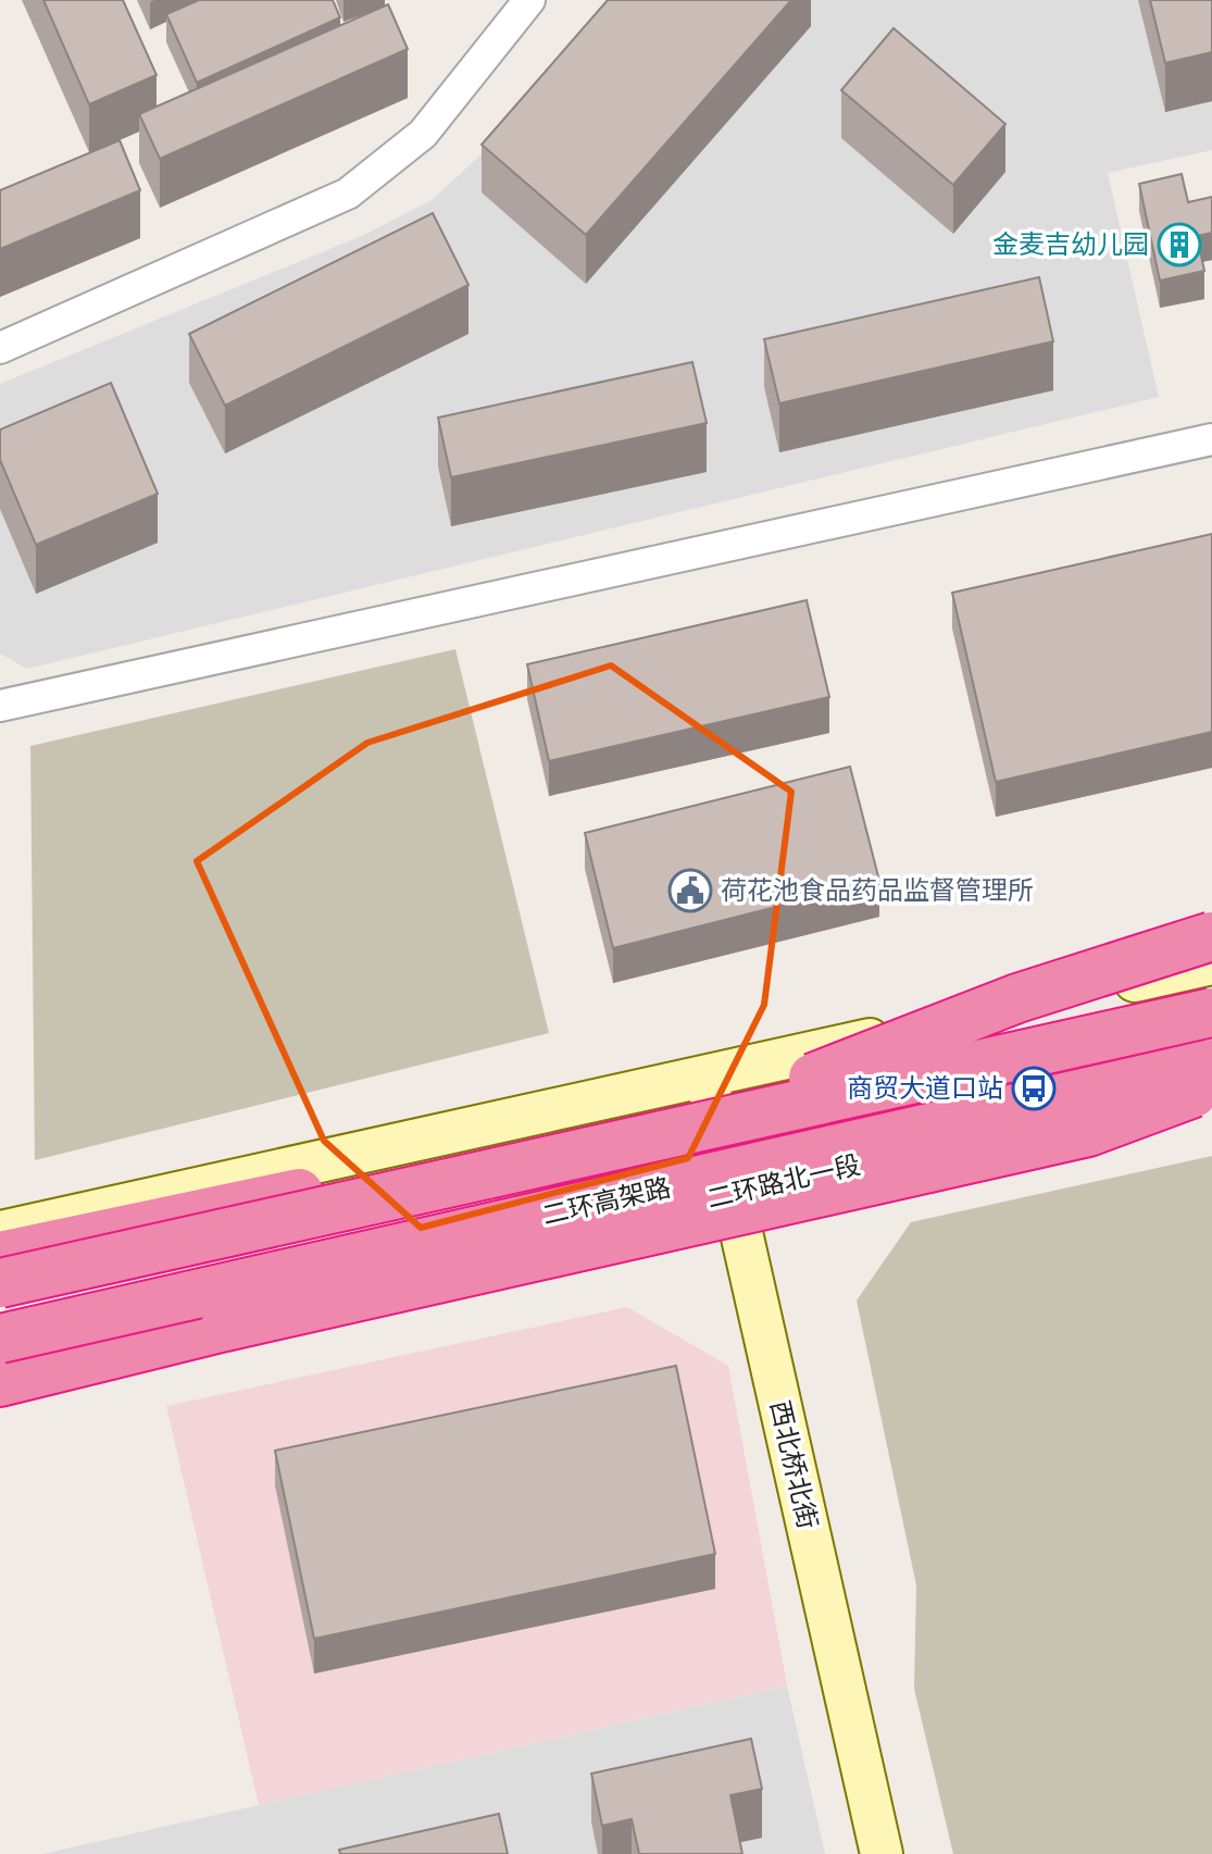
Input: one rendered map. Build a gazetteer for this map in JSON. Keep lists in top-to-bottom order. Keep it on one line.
{"streets":{"highway":["二环高架路"],"main road":["二环路北一段","西北桥北街"]},"crossings":[["二环路北一段","西北桥北街"]],"places":{"building":["金麦吉幼儿园"],"public building":["荷花池食品药品监督管理所"],"bus stop":["商贸大道口站"]}}
